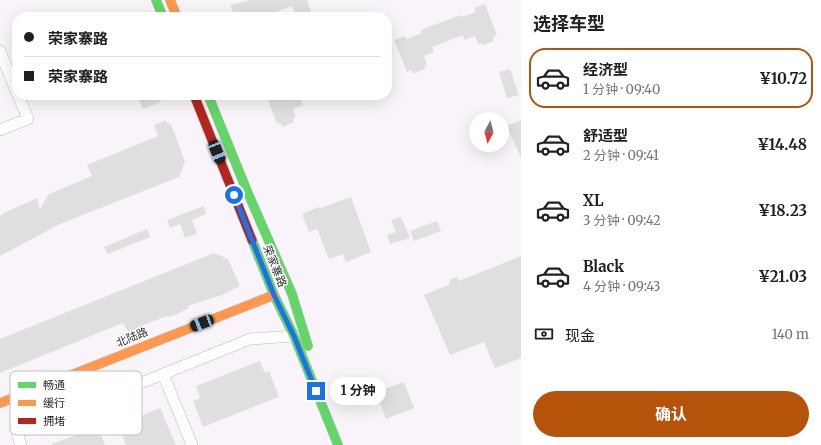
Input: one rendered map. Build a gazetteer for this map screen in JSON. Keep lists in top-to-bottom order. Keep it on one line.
{"streets":{"street":["荣家寨路","北陆路"]},"crossings":[["荣家寨路","北陆路"]],"legend":["畅通","缓行","拥堵"],"north":"bottom","page":{"heading":"选择车型","banner":["荣家寨路","荣家寨路"],"list":[{"name":"经济型","note":"1 分钟 · 09:40","value":"¥10.72"},{"name":"舒适型","note":"2 分钟 · 09:41","value":"¥14.48"},{"name":"XL","note":"3 分钟 · 09:42","value":"¥18.23"},{"name":"Black","note":"4 分钟 · 09:43","value":"¥21.03"}],"pay":["现金","140 m"],"bubble":"1 分钟","buttons":"确认"}}
